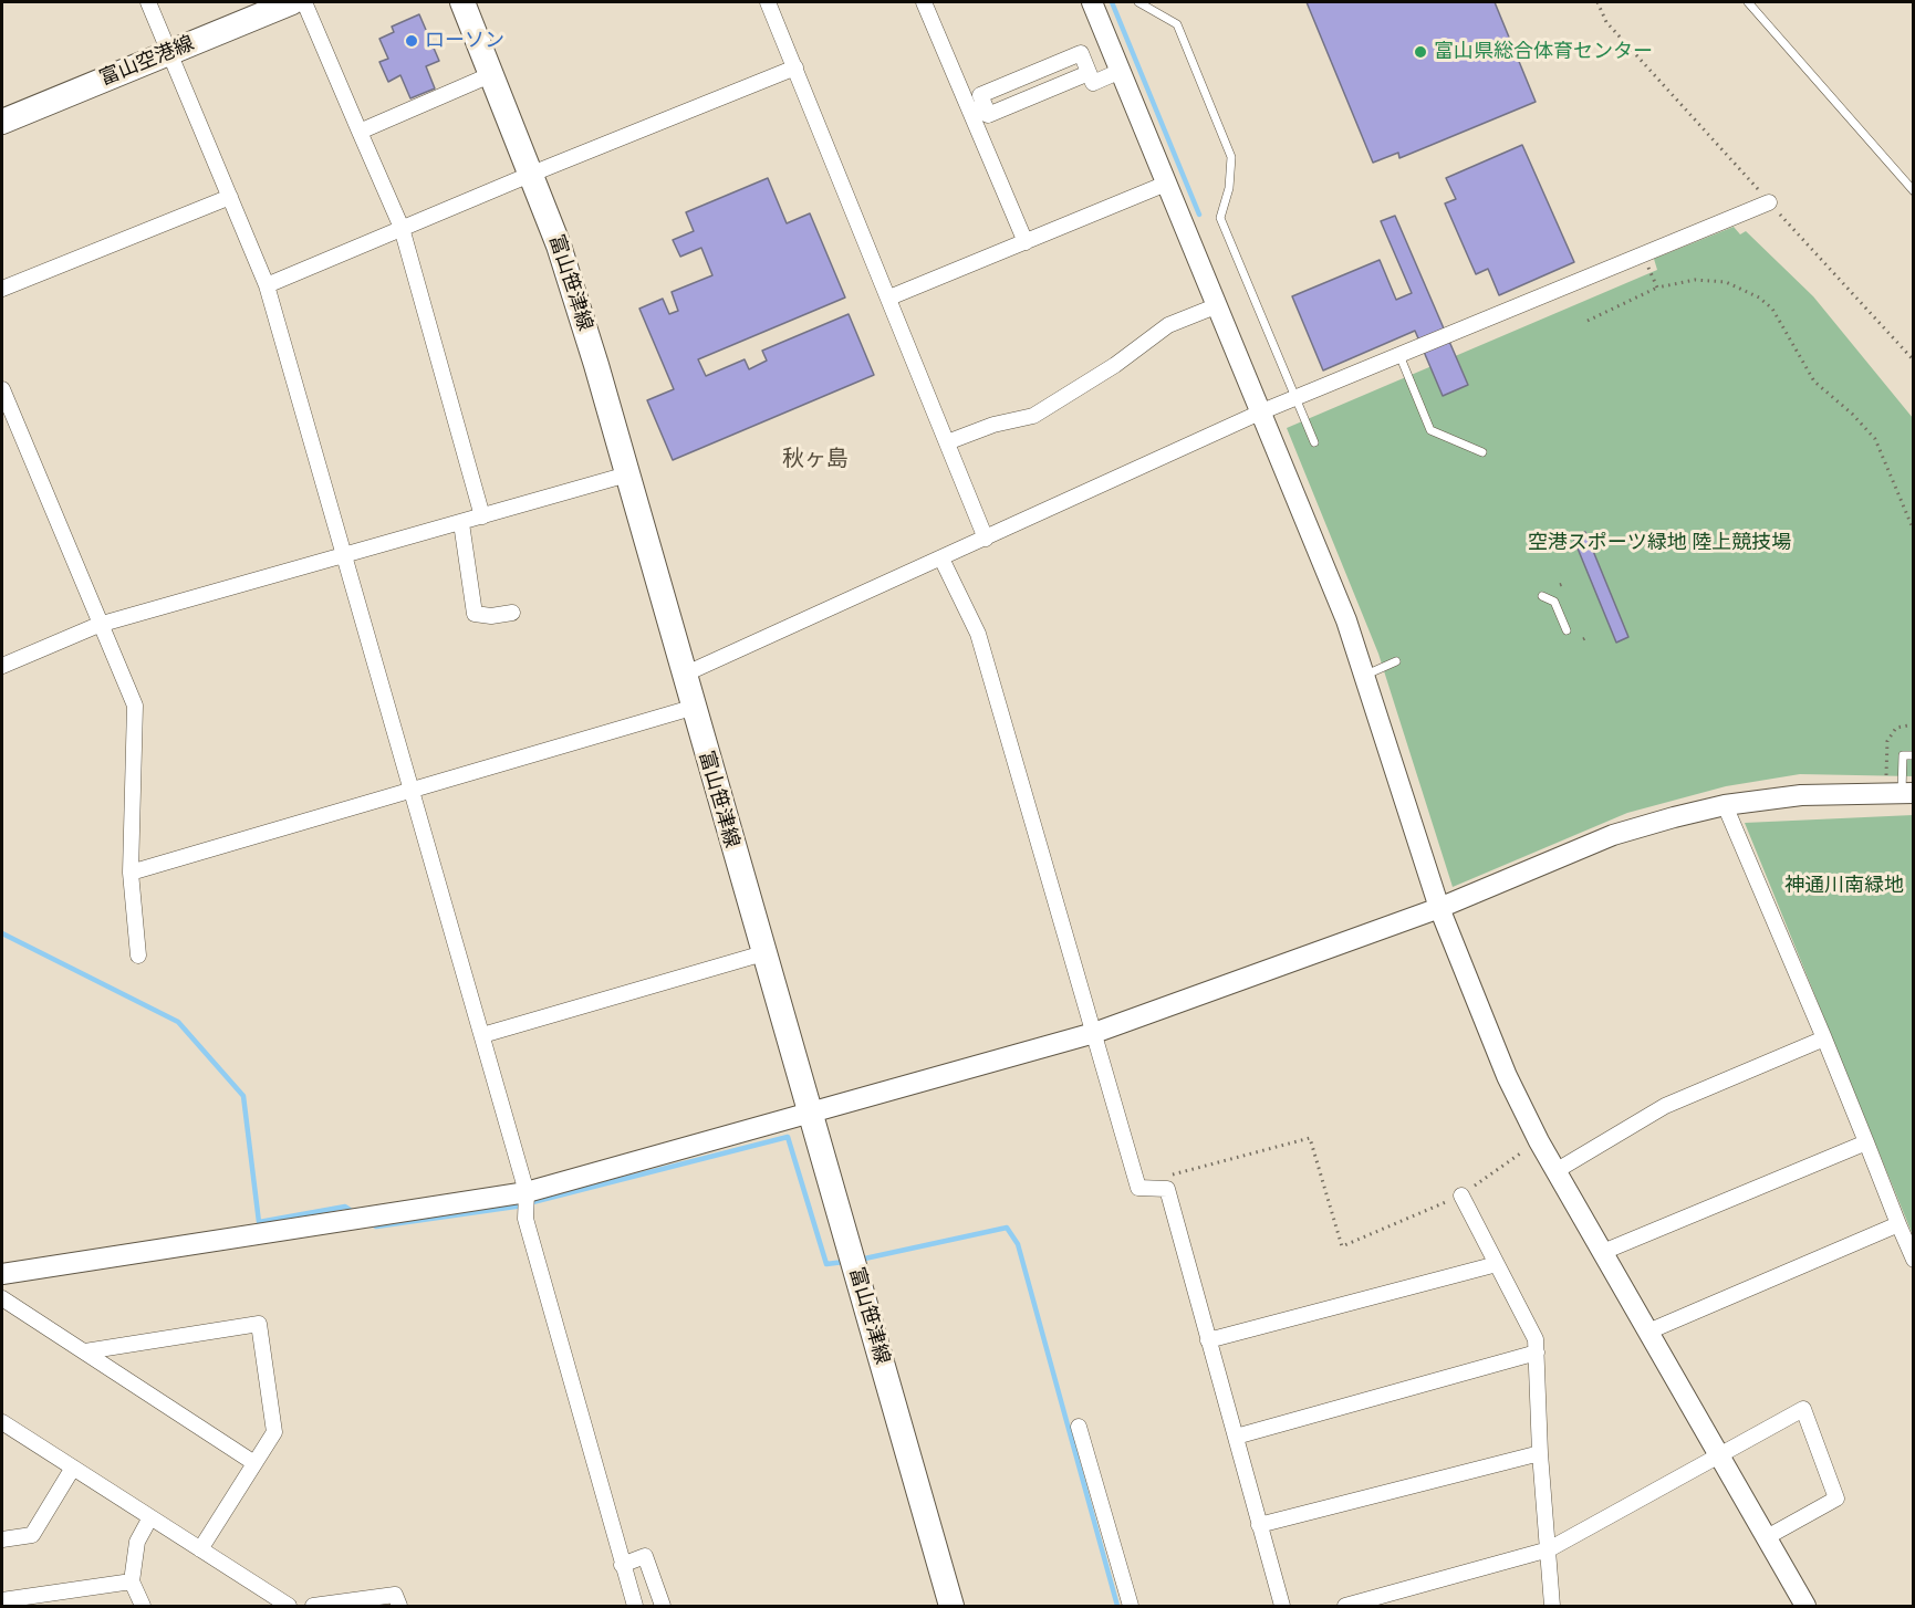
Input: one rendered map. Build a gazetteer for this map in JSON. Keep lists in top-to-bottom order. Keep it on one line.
{"streets":{"main road":["富山空港線","富山笹津線"]},"districts":["秋ヶ島"],"parks":["空港スポーツ緑地 陸上競技場","神通川南緑地"],"places":["ローソン","富山県総合体育センター"]}
